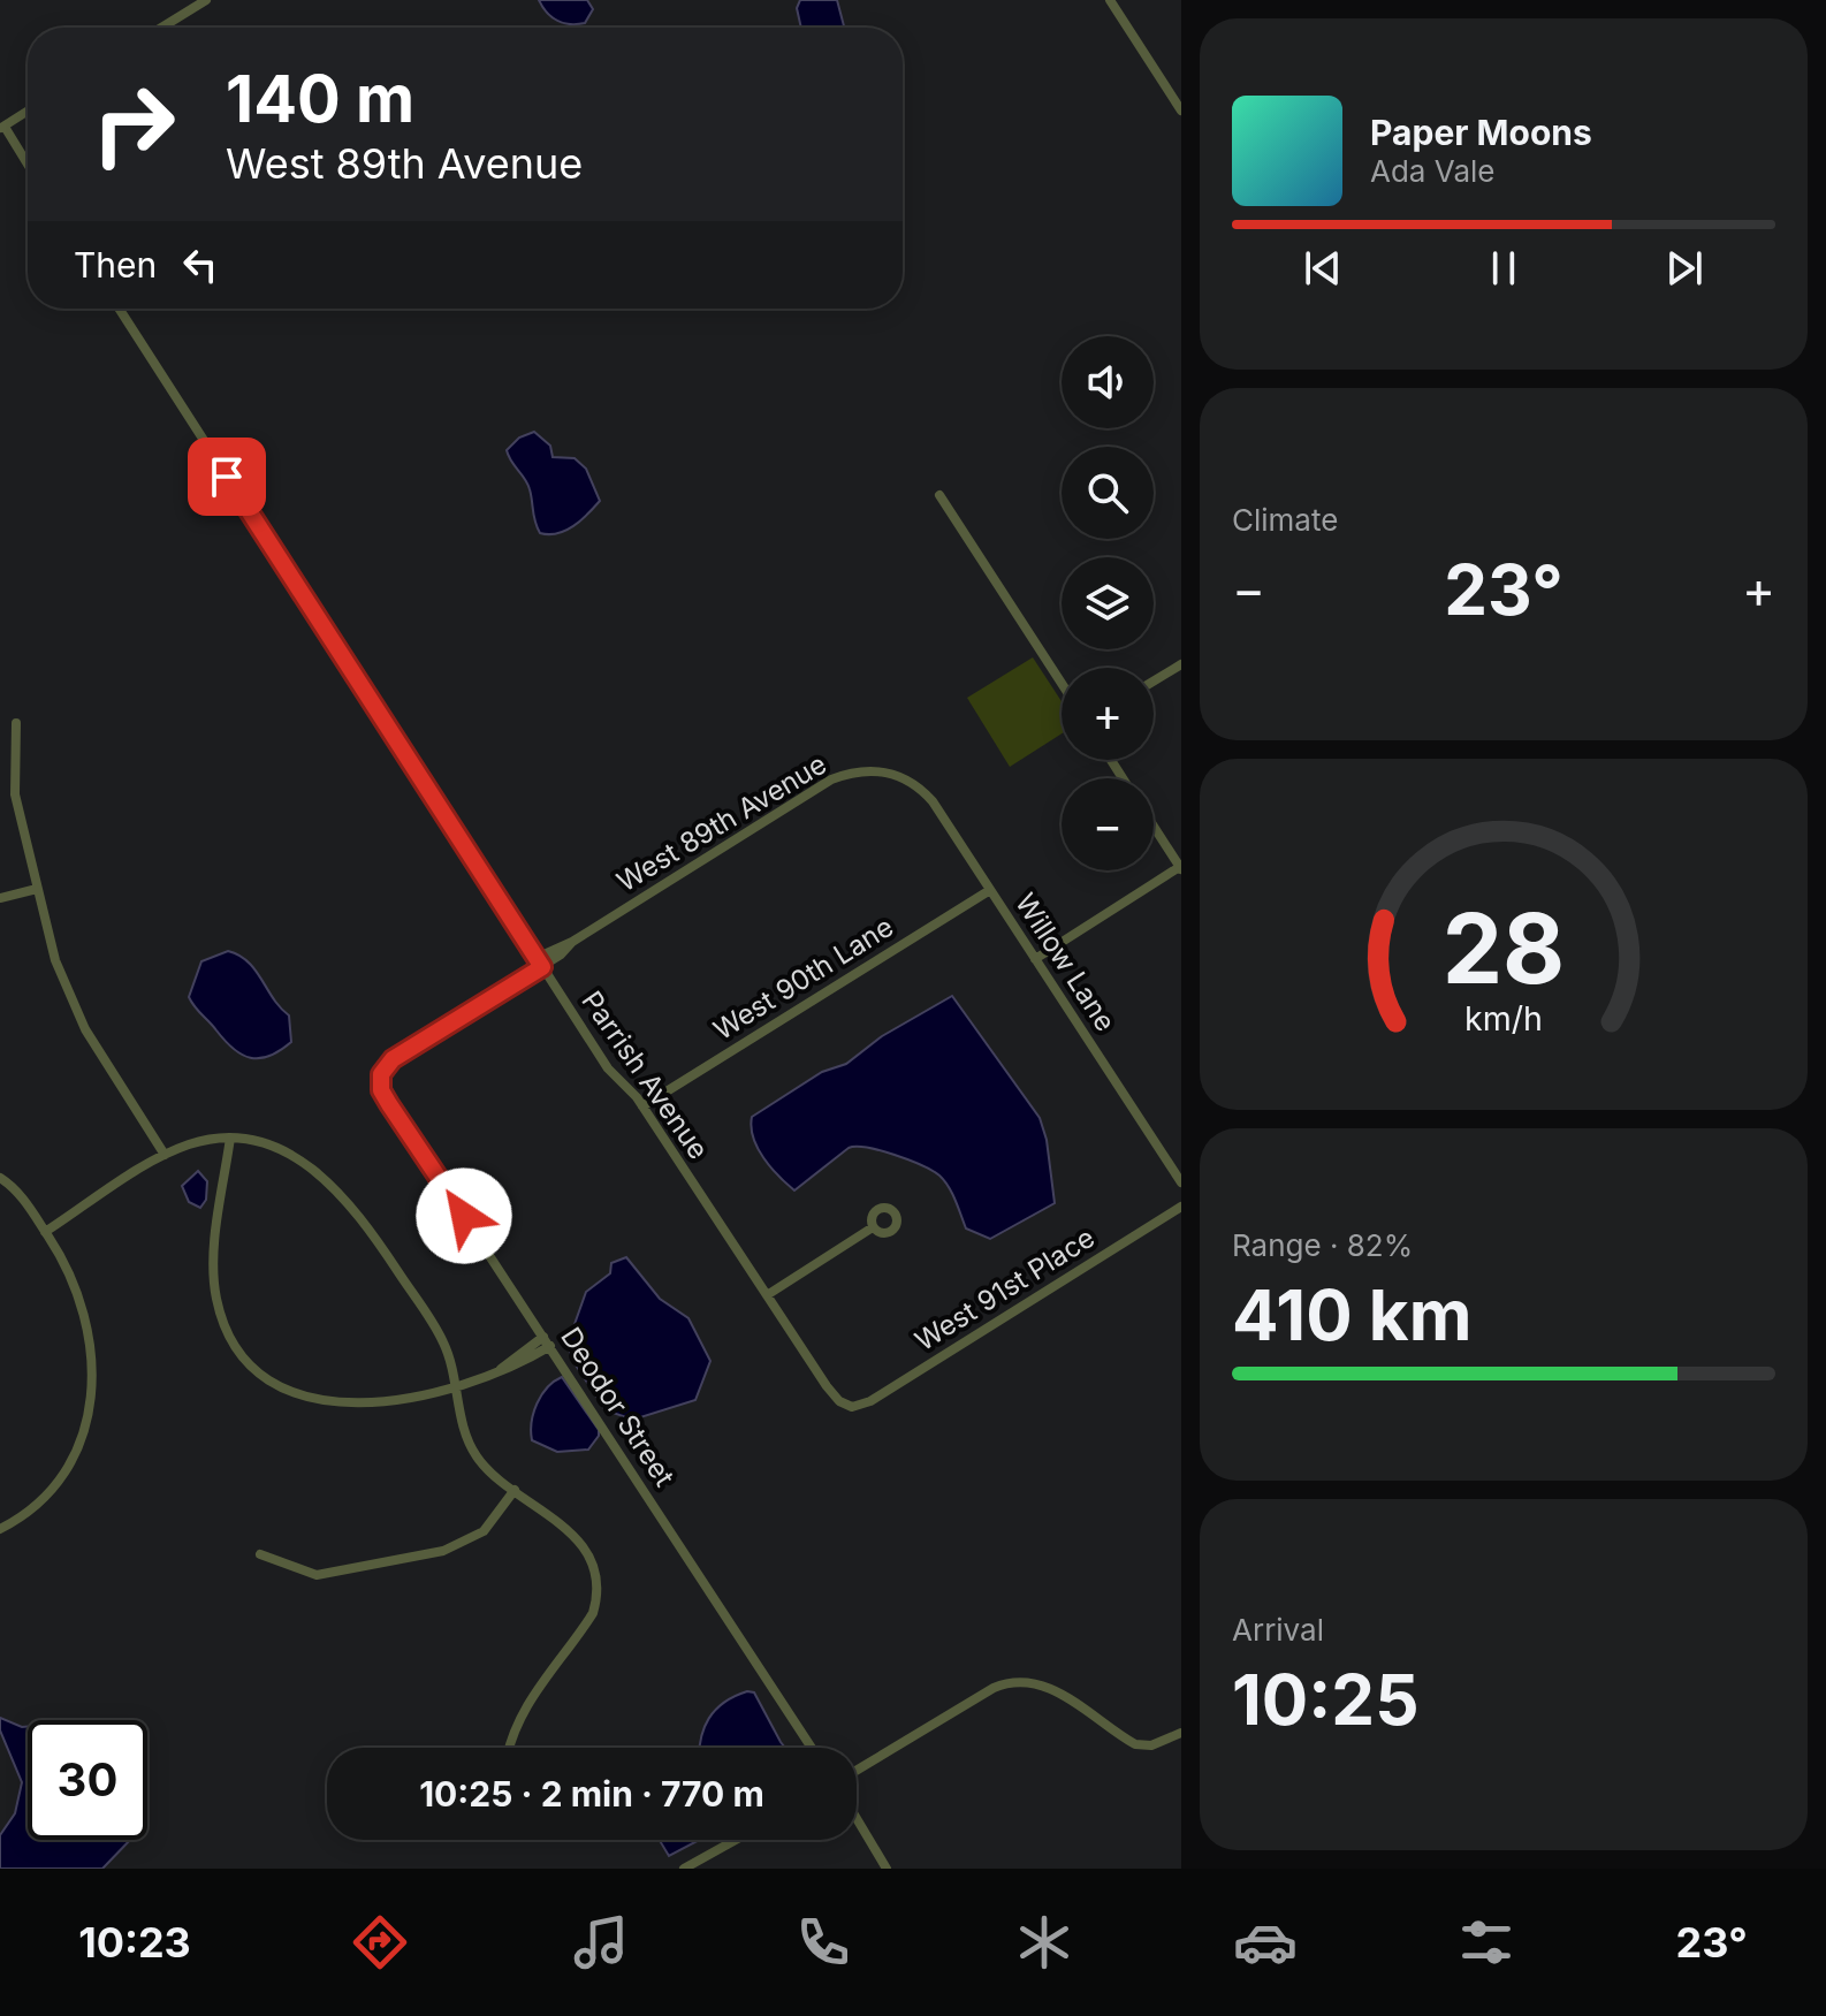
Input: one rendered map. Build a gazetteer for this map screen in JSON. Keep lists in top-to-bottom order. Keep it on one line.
{"streets":{"street":["West 89th Avenue","Willow Lane","West 90th Lane","Parrish Avenue","West 91st Place","Deodor Street"]},"crossings":[["West 89th Avenue","Willow Lane"],["West 89th Avenue","Parrish Avenue"],["West 89th Avenue","Deodor Street"],["Willow Lane","West 90th Lane"],["West 90th Lane","Parrish Avenue"],["Parrish Avenue","West 91st Place"]],"page":{"turn":["140 m","West 89th Avenue"],"song":["Paper Moons","Ada Vale"],"then":"Then","map_buttons":["+","−"],"tile":["Climate",["Range · 82%","410 km"],["Arrival","10:25"]],"heat":["−","23°","+"],"limit":"30","trip":"10:25 · 2 min · 770 m","tabs":["10:23","23°"],"gauge":["28","km/h"]}}
